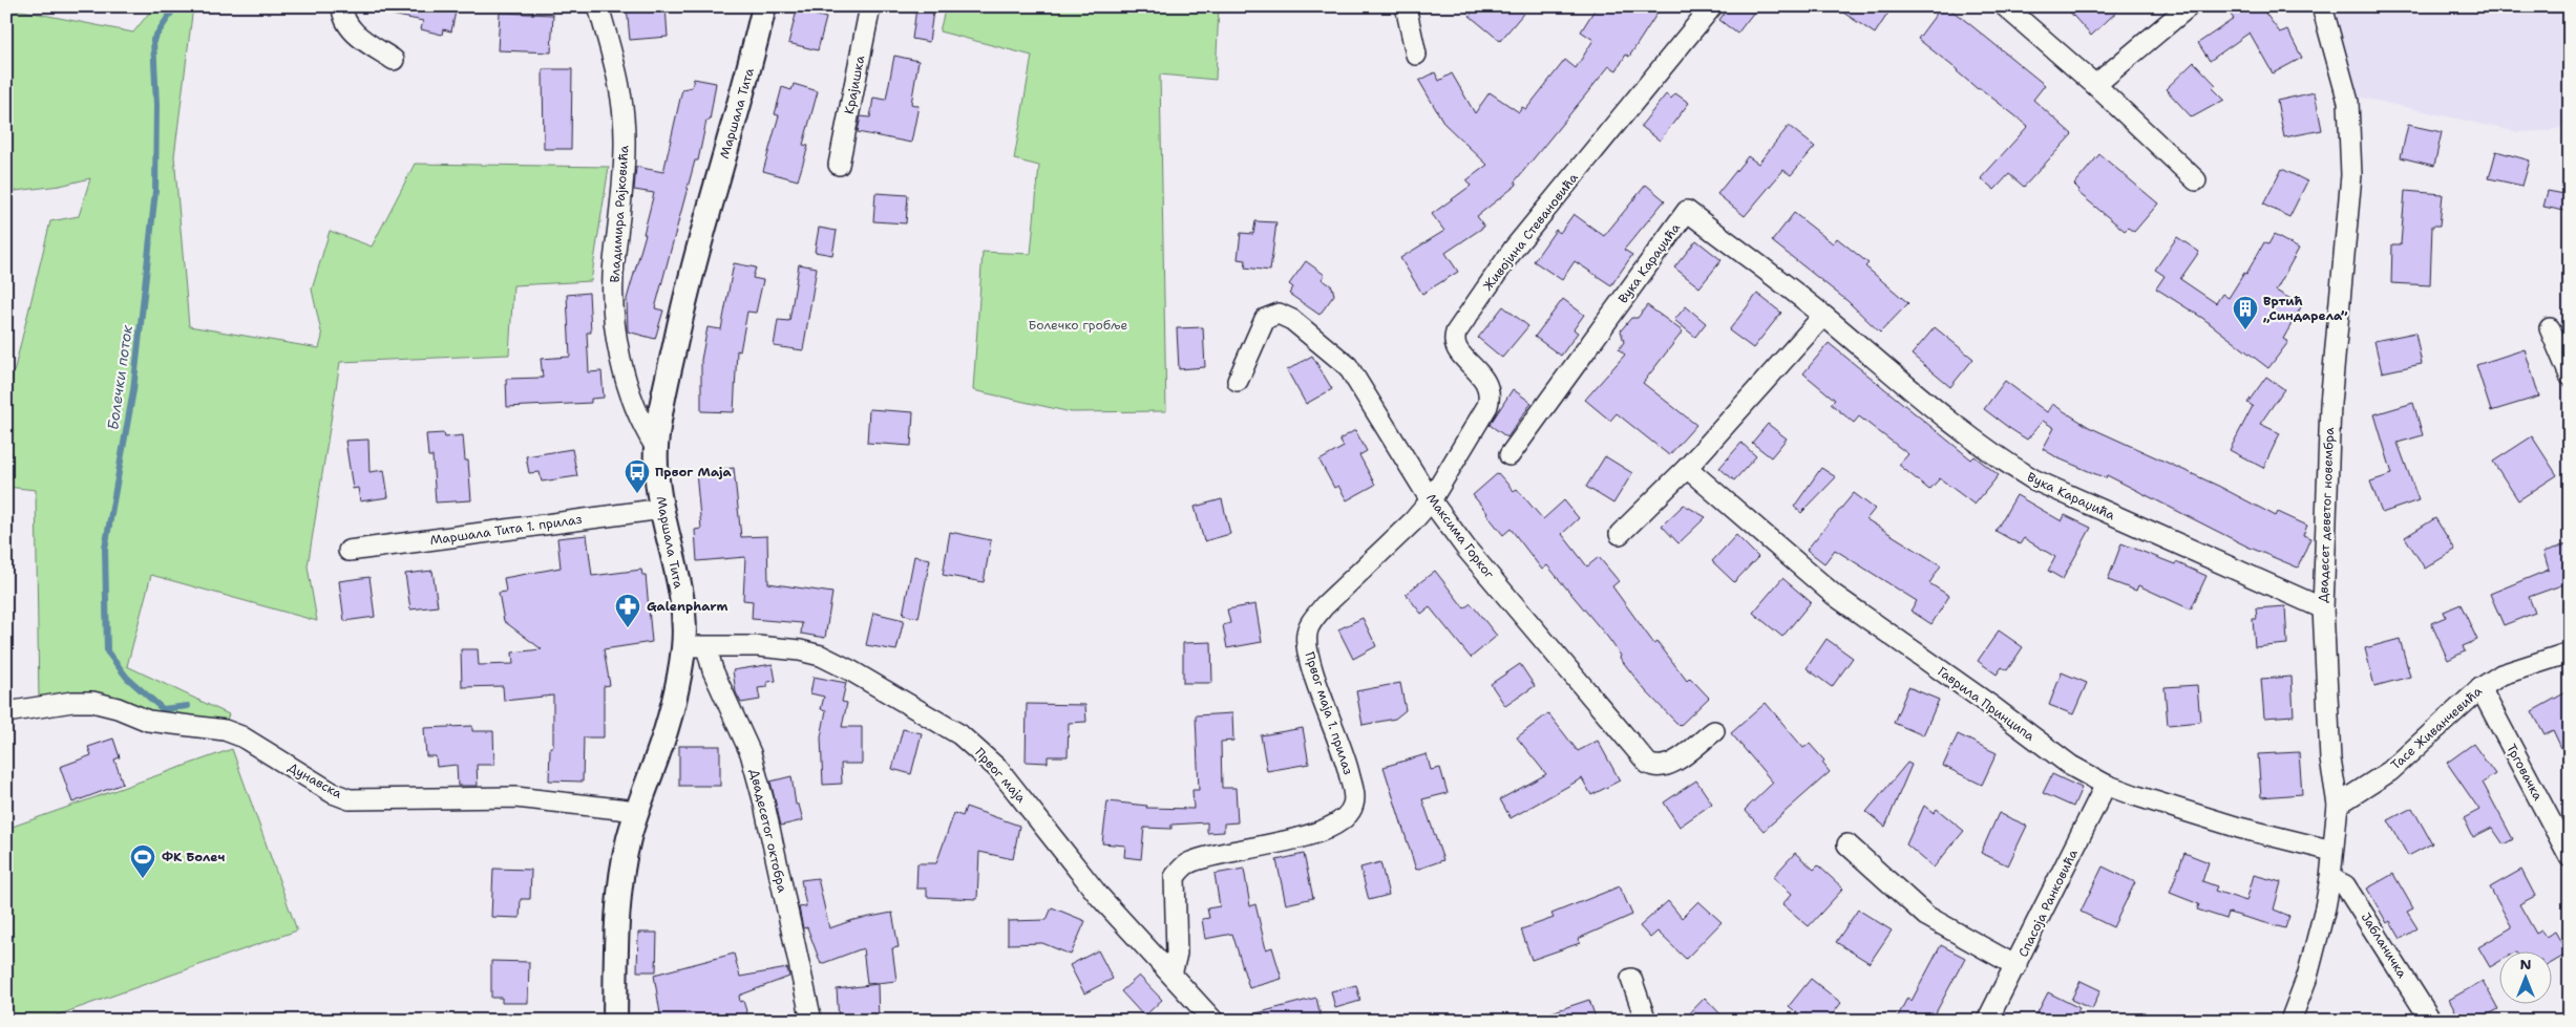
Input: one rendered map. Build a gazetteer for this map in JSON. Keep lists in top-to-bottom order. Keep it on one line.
{"streets":{"street":["Крајишка","Маршала Тита","Владимира Рајковића","Живојина Стевановића","Вука Караџића","Двадесет деветог новембра","Маршала Тита 1. прилаз","Максима Горког","Гаврила Принципа","Првог маја 1. прилаз","Тасе Живанчевића","Трговачка","Првог маја","Дунавска","Двадесетог октобра","Спасоја Ранковића","Јабланичка"]},"crossings":[["Маршала Тита","Владимира Рајковића"],["Маршала Тита","Маршала Тита 1. прилаз"],["Маршала Тита","Првог маја"],["Маршала Тита","Дунавска"],["Маршала Тита","Двадесетог октобра"],["Живојина Стевановића","Максима Горког"],["Живојина Стевановића","Првог маја 1. прилаз"],["Вука Караџића","Двадесет деветог новембра"],["Двадесет деветог новембра","Гаврила Принципа"],["Двадесет деветог новембра","Тасе Живанчевића"],["Двадесет деветог новембра","Јабланичка"],["Максима Горког","Првог маја 1. прилаз"],["Гаврила Принципа","Спасоја Ранковића"],["Првог маја 1. прилаз","Првог маја"],["Тасе Живанчевића","Трговачка"],["Првог маја","Двадесетог октобра"]],"water":["Болечки поток"],"parks":["Болечко гробље"],"places":{"building":["Вртић „Синдарела”"],"bus stop":["Првог Маја"],"pharmacy":["Galenpharm"],"sports":["ФК Болеч"]},"north":"top"}
